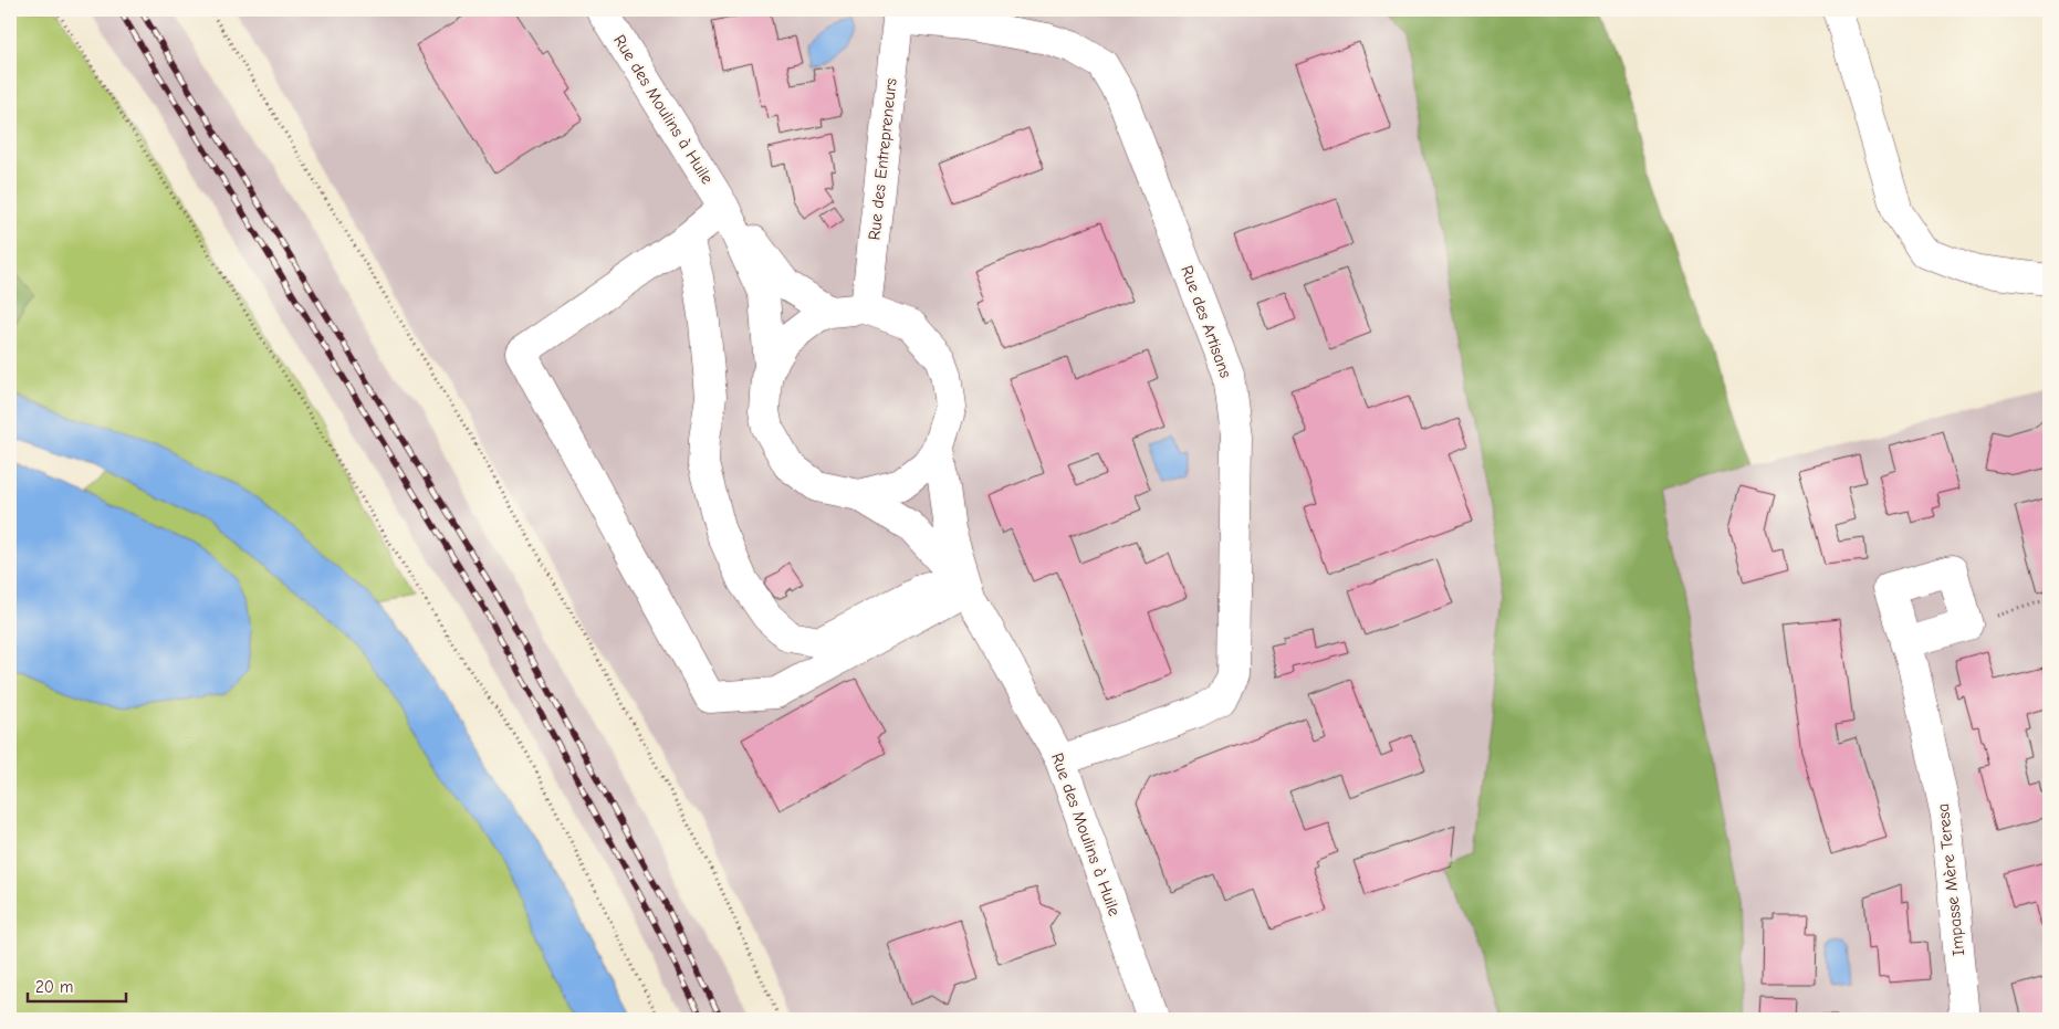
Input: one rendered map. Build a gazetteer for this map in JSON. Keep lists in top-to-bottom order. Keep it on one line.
{"streets":{"street":["Rue des Moulins à Huile","Rue des Entrepreneurs","Rue des Artisans","Impasse Mère Teresa"]},"crossings":[["Rue des Moulins à Huile","Rue des Entrepreneurs"],["Rue des Moulins à Huile","Rue des Artisans"],["Rue des Entrepreneurs","Rue des Artisans"]],"scale_bar":"20 m"}
